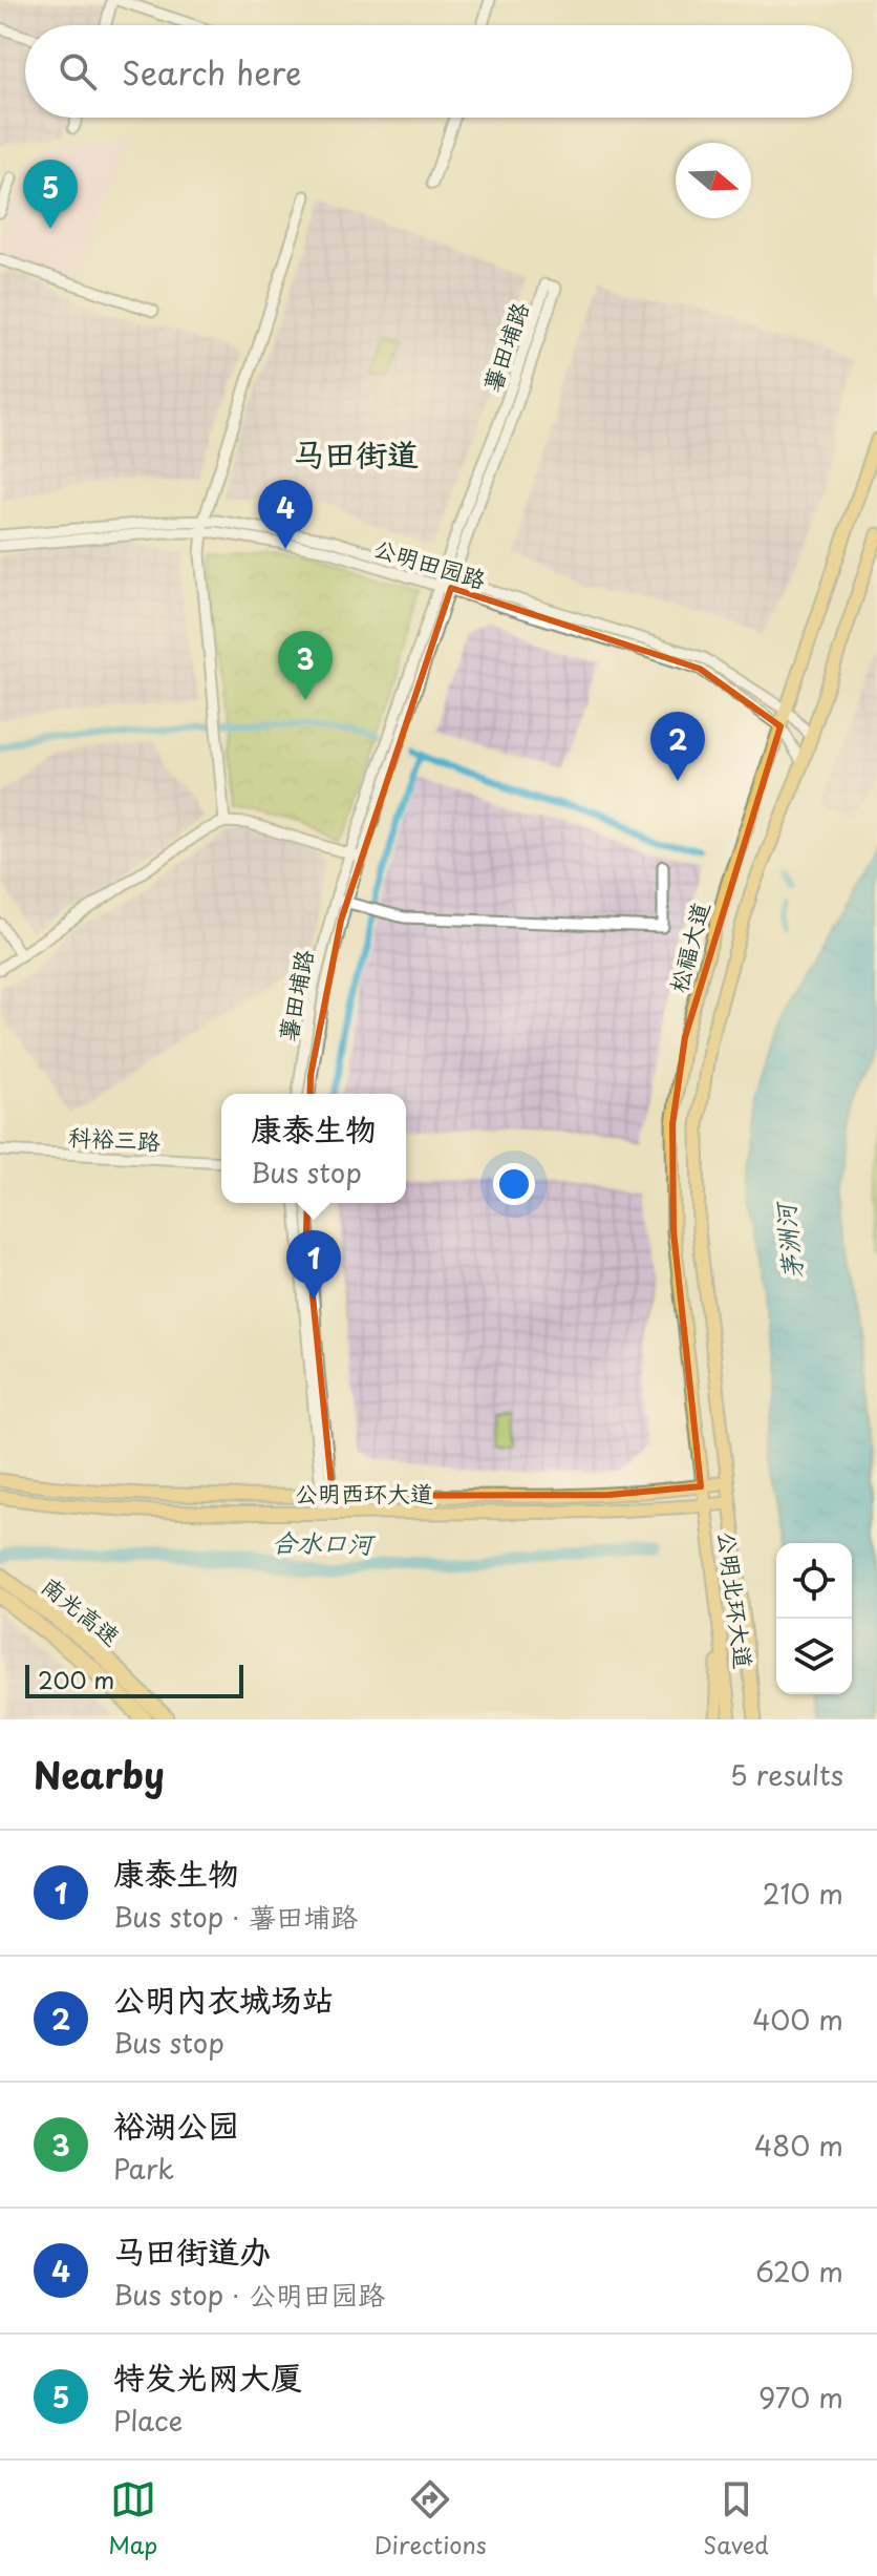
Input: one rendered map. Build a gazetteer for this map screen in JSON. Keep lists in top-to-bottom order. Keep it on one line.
{"streets":{"highway":["南光高速"],"main road":["松福大道","公明西环大道","公明北环大道"],"street":["薯田埔路","公明田园路","科裕三路"]},"crossings":[["薯田埔路","公明田园路"],["公明田园路","松福大道"],["松福大道","公明西环大道"],["松福大道","公明北环大道"],["公明西环大道","公明北环大道"]],"districts":["马田街道"],"water":["茅洲河","合水口河"],"scale_bar":"200 m","north":"right","page":{"search":"Search here","pins":["5","4","3","2","1"],"popup":["康泰生物","Bus stop"],"scale":"200 m","heading":["Nearby","5 results"],"list":[{"mark":"1","name":"康泰生物","note":"Bus stop · 薯田埔路","value":"210 m"},{"mark":"2","name":"公明内衣城场站","note":"Bus stop","value":"400 m"},{"mark":"3","name":"裕湖公园","note":"Park","value":"480 m"},{"mark":"4","name":"马田街道办","note":"Bus stop · 公明田园路","value":"620 m"},{"mark":"5","name":"特发光网大厦","note":"Place","value":"970 m"}],"nav":["Map","Directions","Saved"]}}
